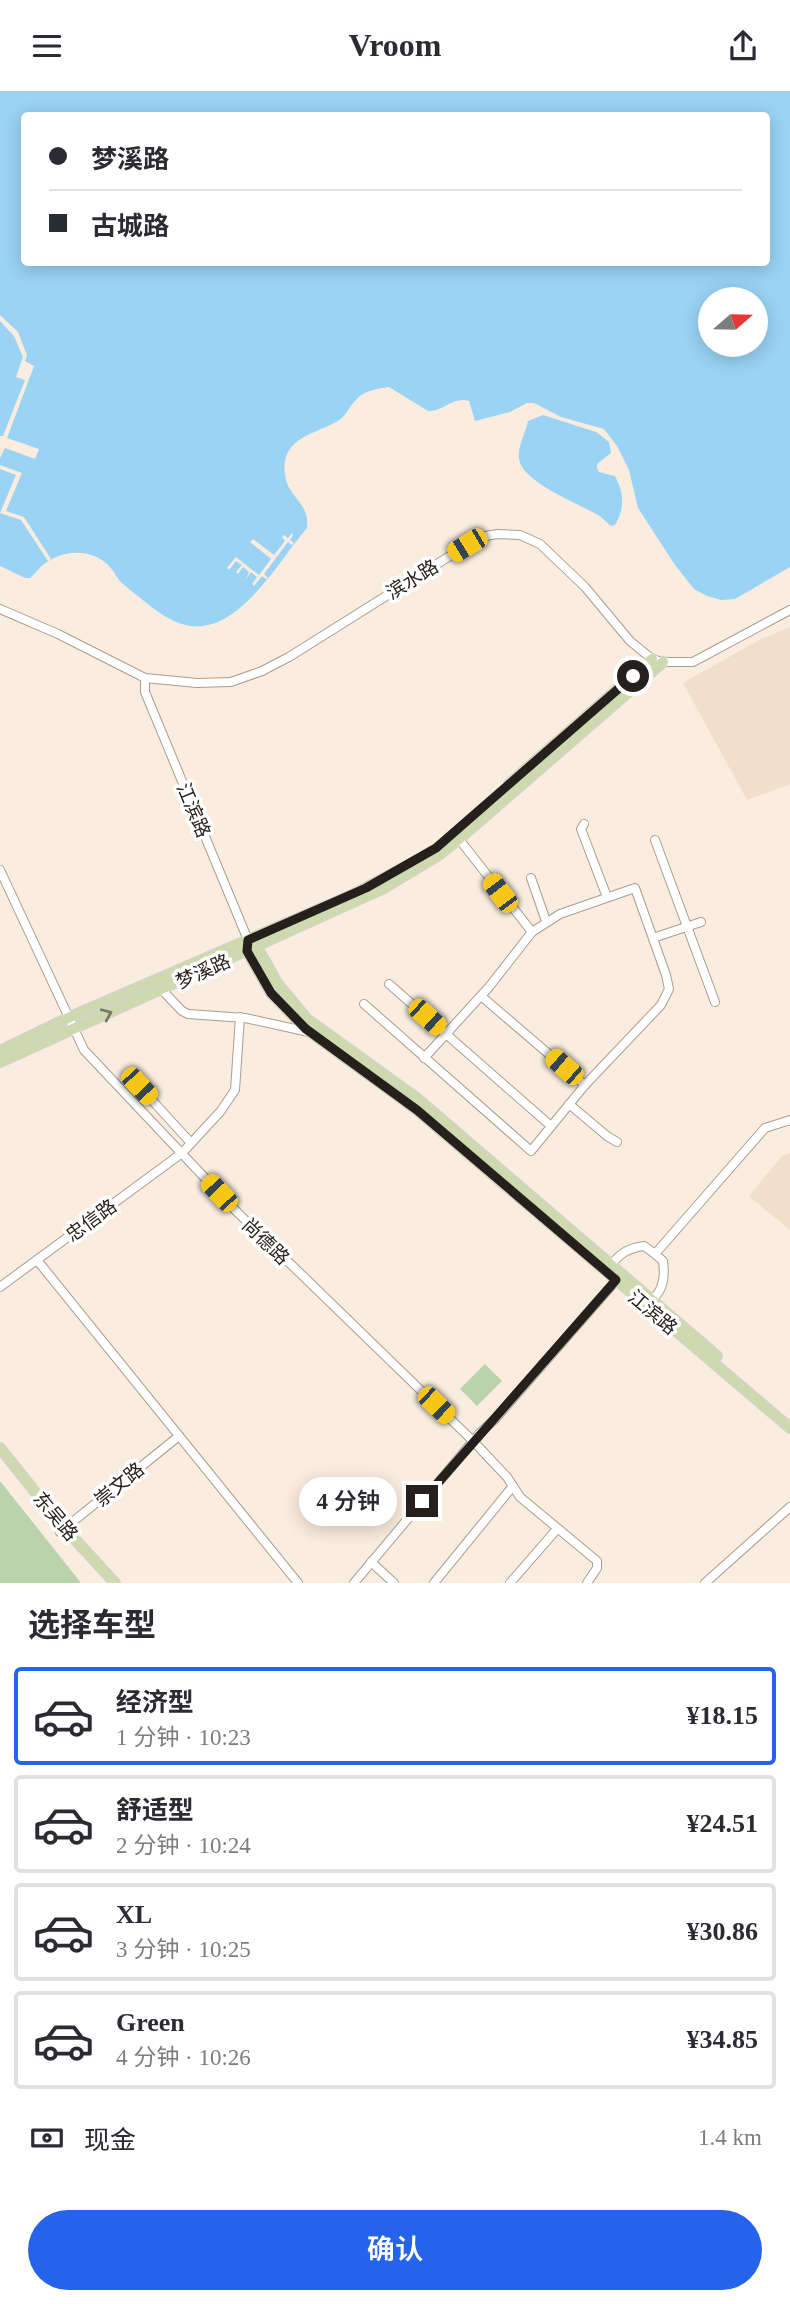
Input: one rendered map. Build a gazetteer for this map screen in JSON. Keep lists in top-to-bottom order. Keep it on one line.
{"streets":{"main road":["江滨路","梦溪路","东吴路"],"street":["滨水路","忠信路","尚德路","崇文路"]},"crossings":[["滨水路","江滨路"],["滨水路","梦溪路"],["江滨路","梦溪路"],["梦溪路","尚德路"],["忠信路","尚德路"],["崇文路","东吴路"]],"north":"right","page":{"header":"Vroom","banner":["梦溪路","古城路"],"bubble":"4 分钟","heading":"选择车型","list":[{"name":"经济型","note":"1 分钟 · 10:23","value":"¥18.15"},{"name":"舒适型","note":"2 分钟 · 10:24","value":"¥24.51"},{"name":"XL","note":"3 分钟 · 10:25","value":"¥30.86"},{"name":"Green","note":"4 分钟 · 10:26","value":"¥34.85"}],"pay":["现金","1.4 km"],"buttons":"确认"}}
